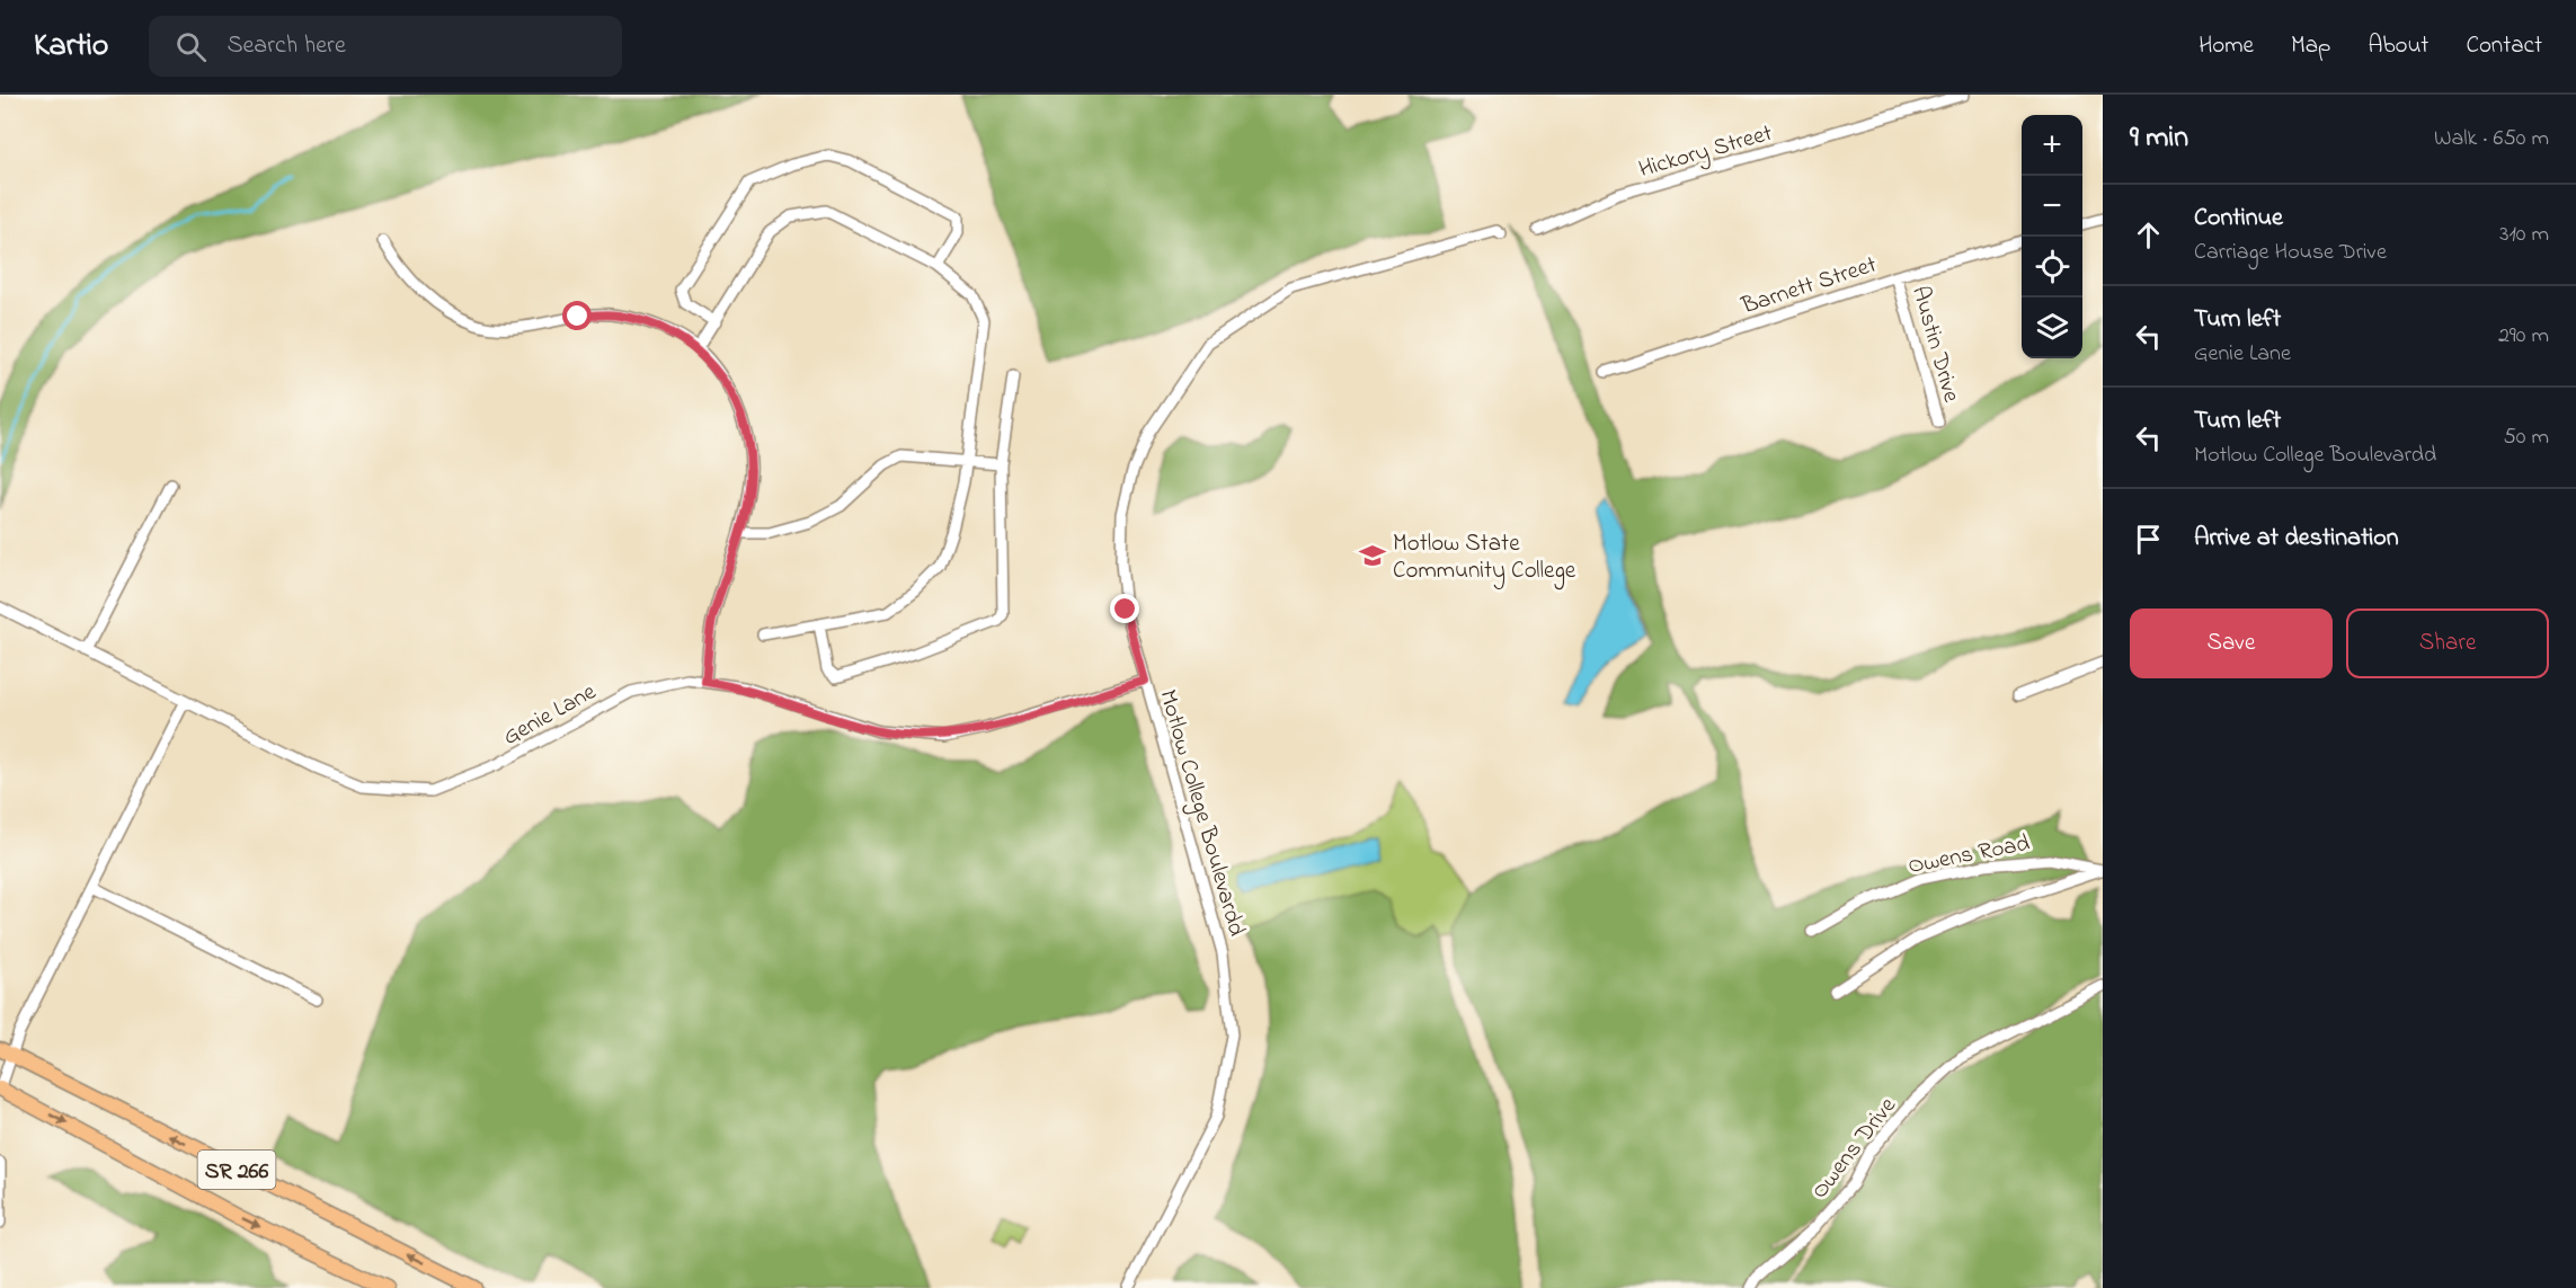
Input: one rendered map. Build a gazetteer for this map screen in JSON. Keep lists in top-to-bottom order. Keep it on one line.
{"streets":{"main road":["SR 266"],"street":["Hickory Street","Barnett Street","Austin Drive","Genie Lane","Motlow College Boulevardd","Owens Road","Owens Drive"]},"crossings":[["Barnett Street","Austin Drive"],["Genie Lane","Motlow College Boulevardd"]],"places":{"school or university":["Motlow State Community College"]},"page":{"header":"Kartio","search":"Search here","nav":["Home","Map","About","Contact"],"heading":["9 min","Walk · 650 m"],"map_buttons":["+","−"],"list":[["Continue","Carriage House Drive","310 m"],["Turn left","Genie Lane","290 m"],["Turn left","Motlow College Boulevardd","50 m"],"Arrive at destination"],"buttons":["Save","Share"]}}
